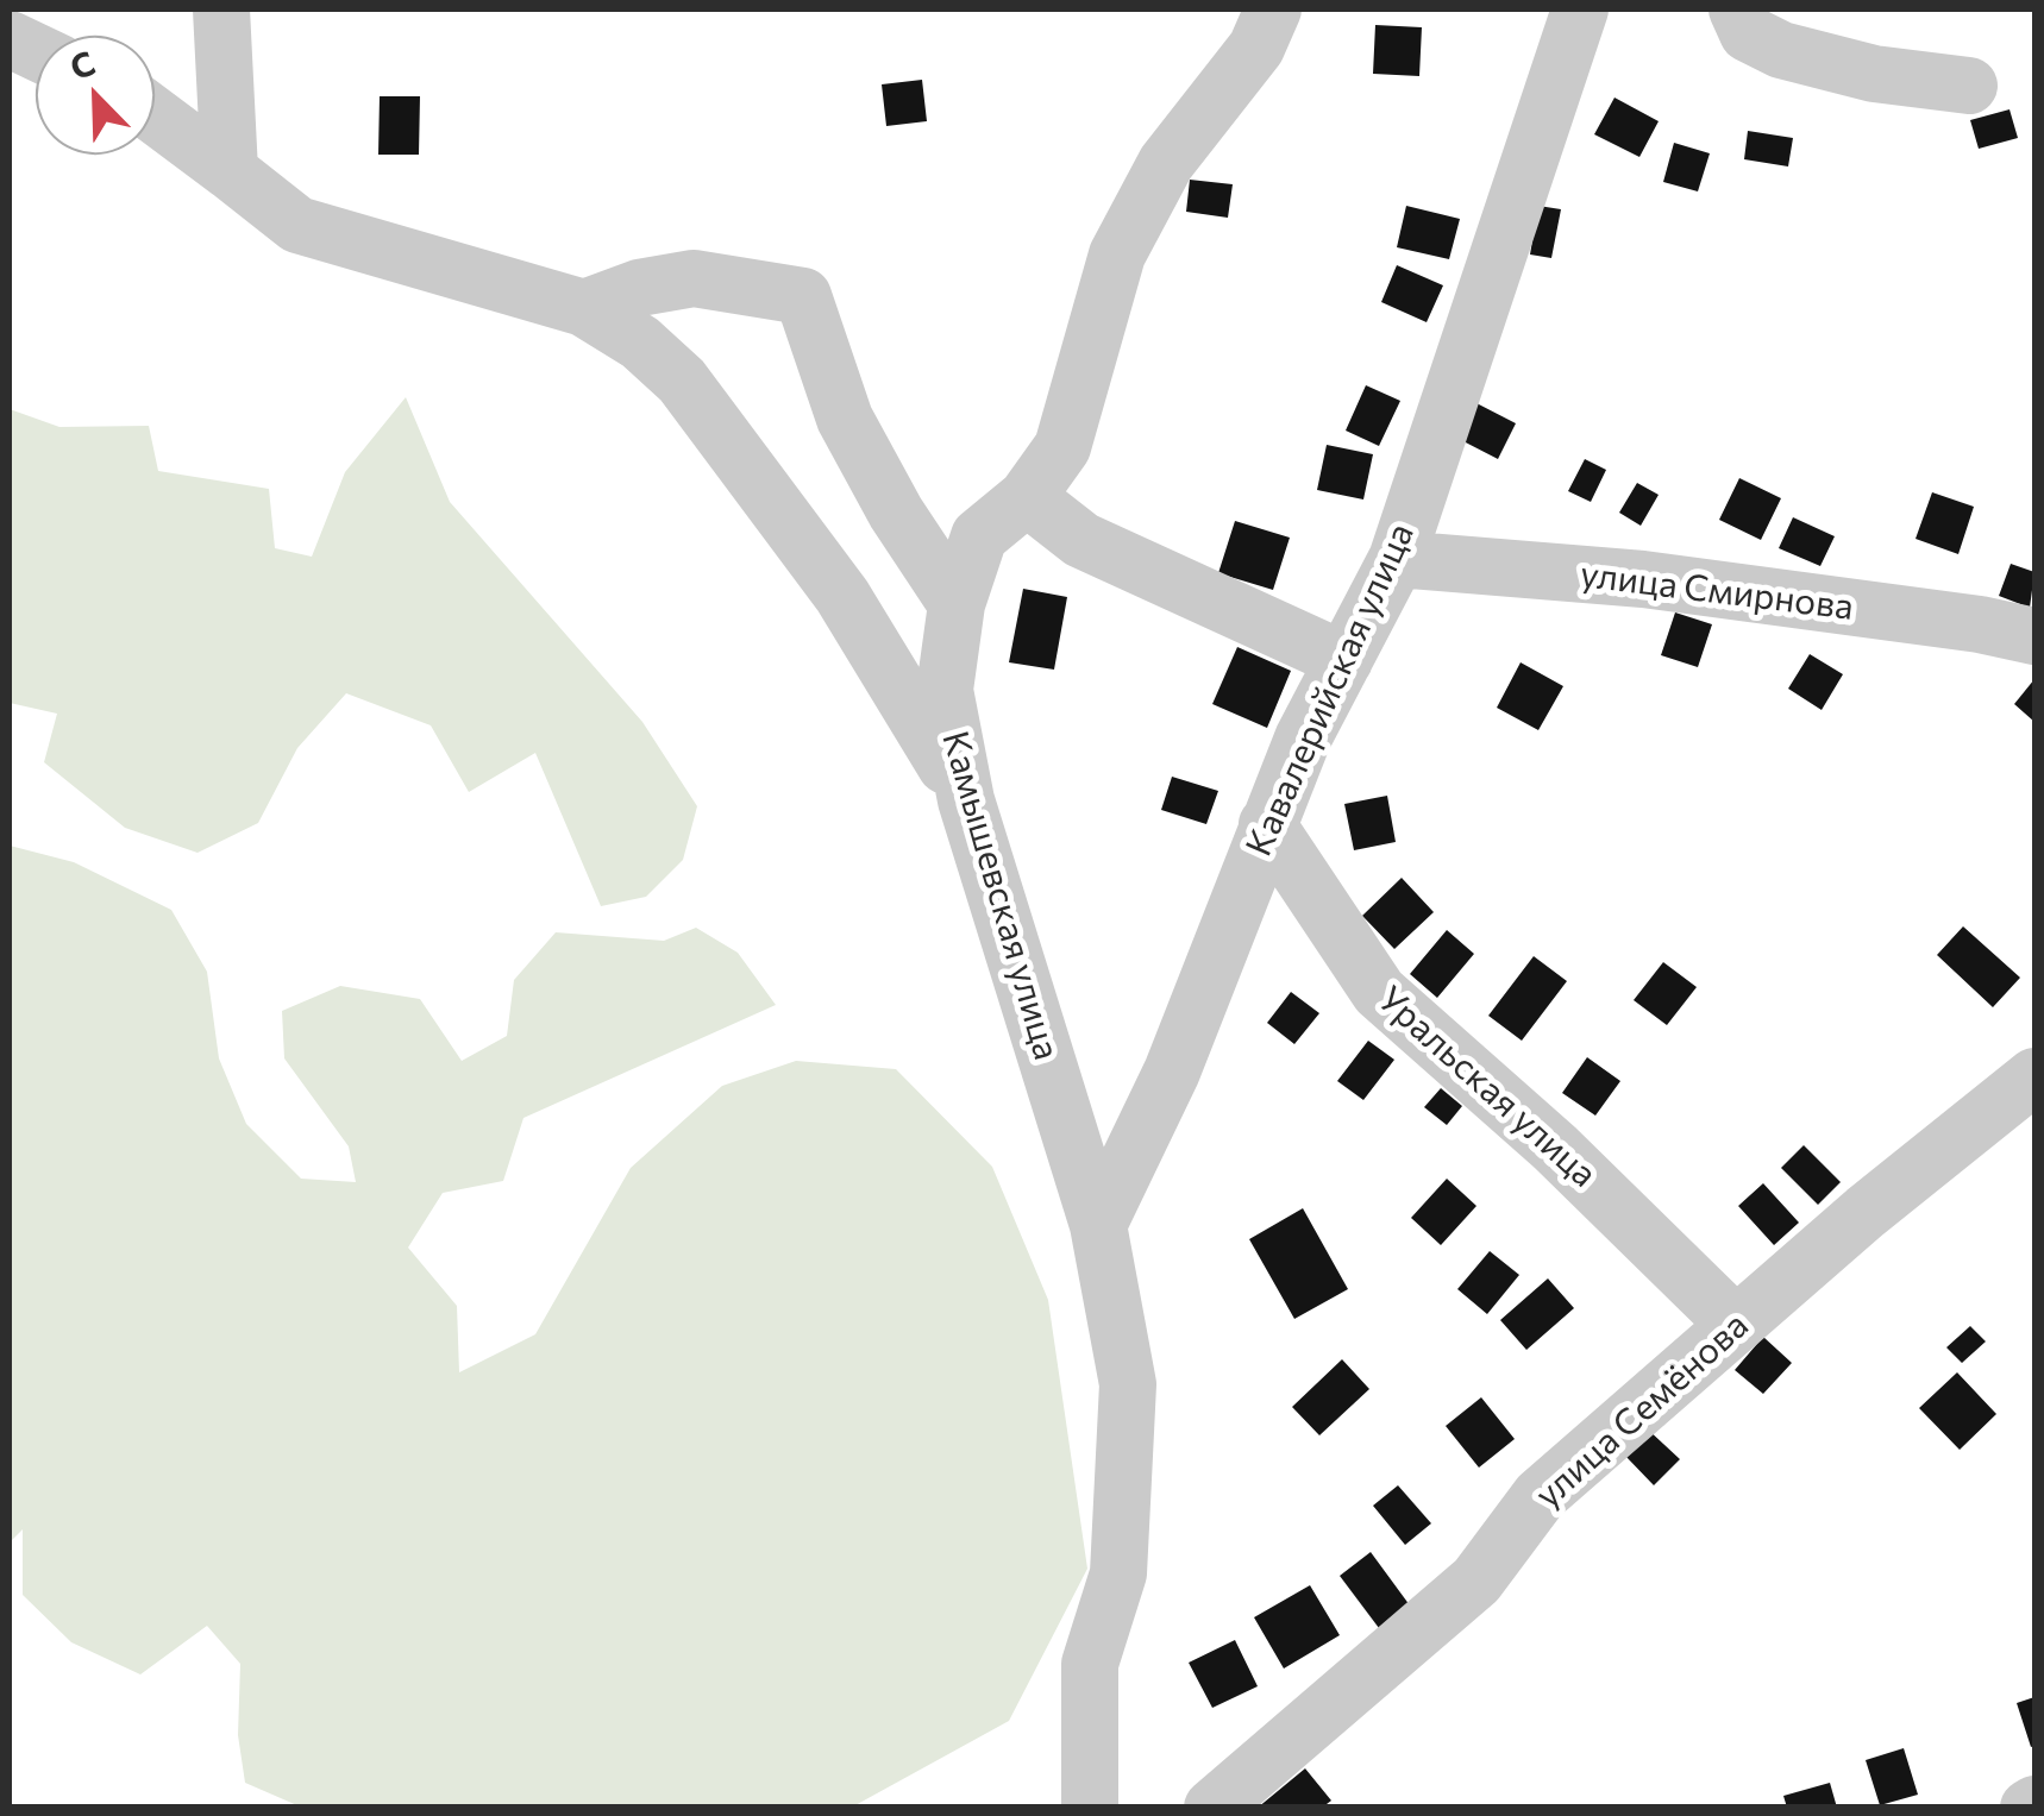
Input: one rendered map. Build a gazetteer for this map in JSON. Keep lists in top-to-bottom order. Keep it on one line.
{"streets":{"street":["улица Смирнова","Кавалерийская улица","Камышевская улица","Уральская улица","улица Семёнова"]},"crossings":[["улица Смирнова","Кавалерийская улица"],["Кавалерийская улица","Камышевская улица"],["Кавалерийская улица","Уральская улица"],["Уральская улица","улица Семёнова"]],"north":"top left"}
